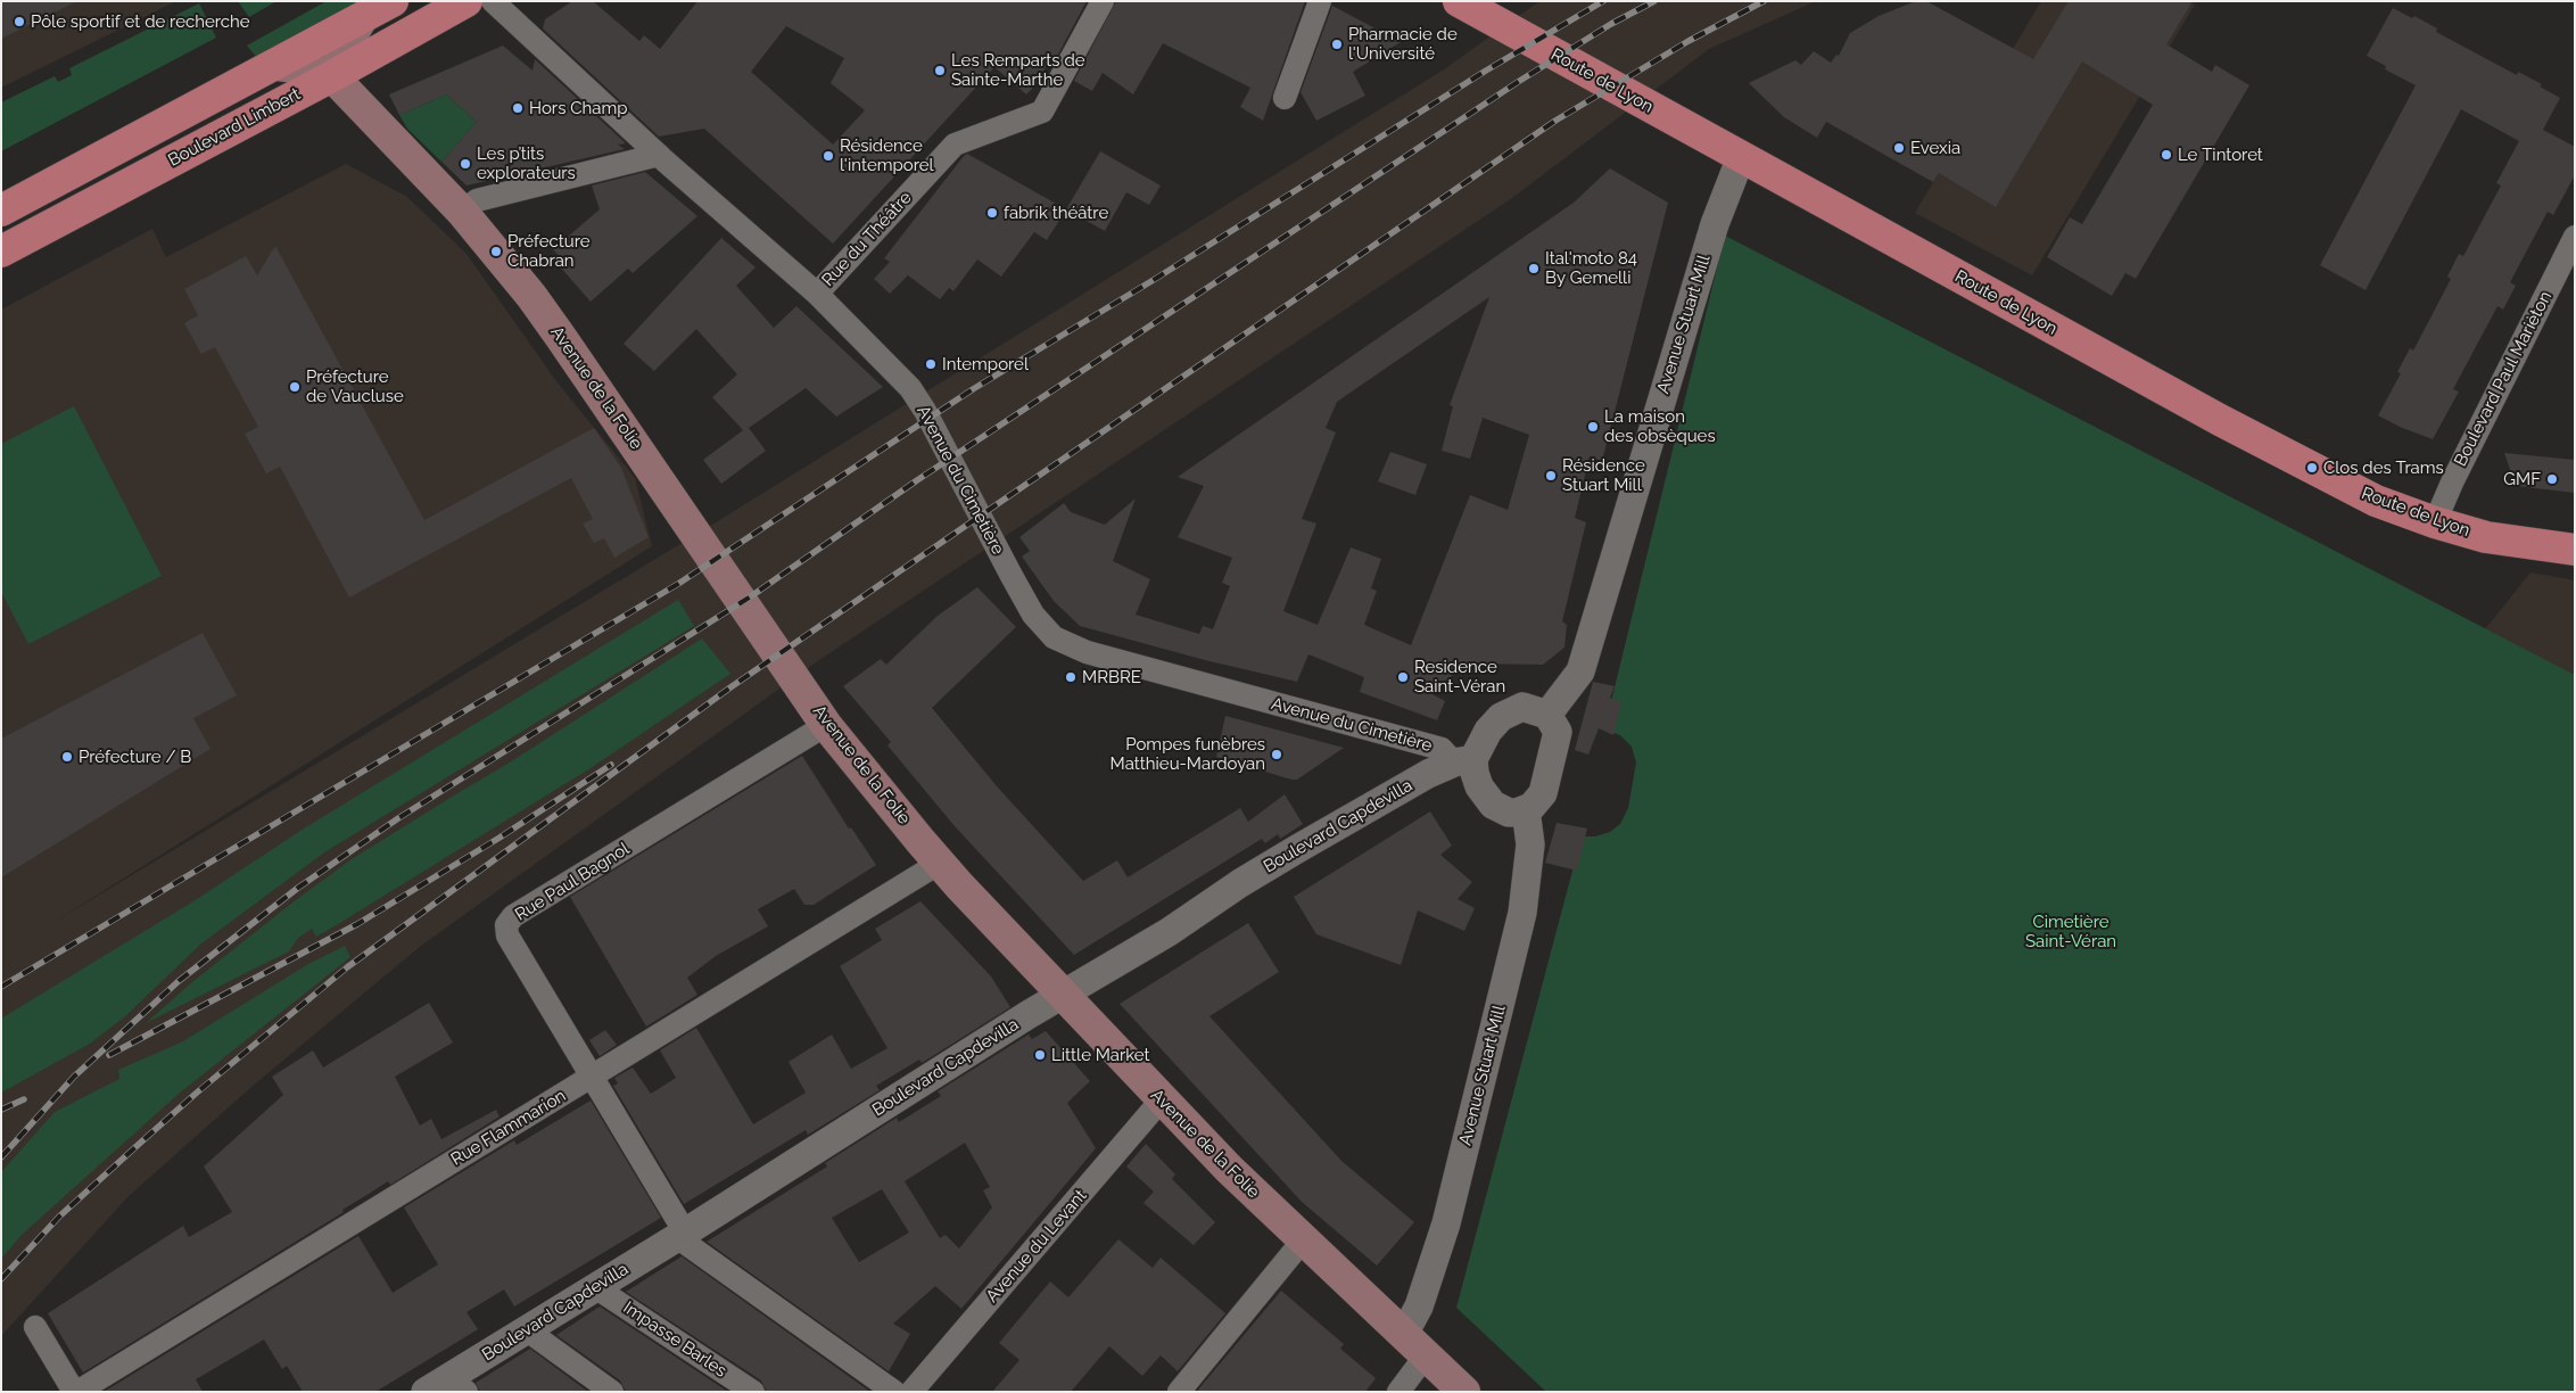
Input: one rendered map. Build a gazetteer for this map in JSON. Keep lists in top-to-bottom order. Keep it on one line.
{"streets":{"main road":["Route de Lyon","Boulevard Limbert","Avenue de la Folie"],"street":["Rue du Théâtre","Avenue Stuart Mill","Boulevard Paul Marièton","Avenue du Cimetière","Boulevard Capdevilla","Rue Paul Bagnol","Rue Flammarion","Avenue du Levant","Impasse Barles"]},"crossings":[["Route de Lyon","Avenue Stuart Mill"],["Route de Lyon","Boulevard Paul Marièton"],["Boulevard Limbert","Avenue de la Folie"],["Rue du Théâtre","Avenue du Cimetière"],["Avenue Stuart Mill","Avenue de la Folie"],["Avenue Stuart Mill","Avenue du Cimetière"],["Avenue Stuart Mill","Boulevard Capdevilla"],["Avenue de la Folie","Boulevard Capdevilla"],["Avenue de la Folie","Rue Paul Bagnol"],["Avenue de la Folie","Rue Flammarion"],["Avenue de la Folie","Avenue du Levant"],["Avenue du Cimetière","Boulevard Capdevilla"],["Boulevard Capdevilla","Rue Paul Bagnol"],["Boulevard Capdevilla","Impasse Barles"],["Rue Paul Bagnol","Rue Flammarion"]],"parks":["Cimetière Saint-Véran"],"places":["Pôle sportif et de recherche","Pharmacie de l'Université","Les Remparts de Sainte-Marthe","Hors Champ","Evexia","Le Tintoret","Résidence l'intemporel","Les p’tits explorateurs","fabrik théâtre","Préfecture Chabran","Ital'moto 84 By Gemelli","Intemporel","Préfecture de Vaucluse","La maison des obsèques","Clos des Trams","Résidence Stuart Mill","GMF","MRBRE","Residence Saint-Véran","Pompes funèbres Matthieu-Mardoyan","Préfecture / B","Little Market"]}
